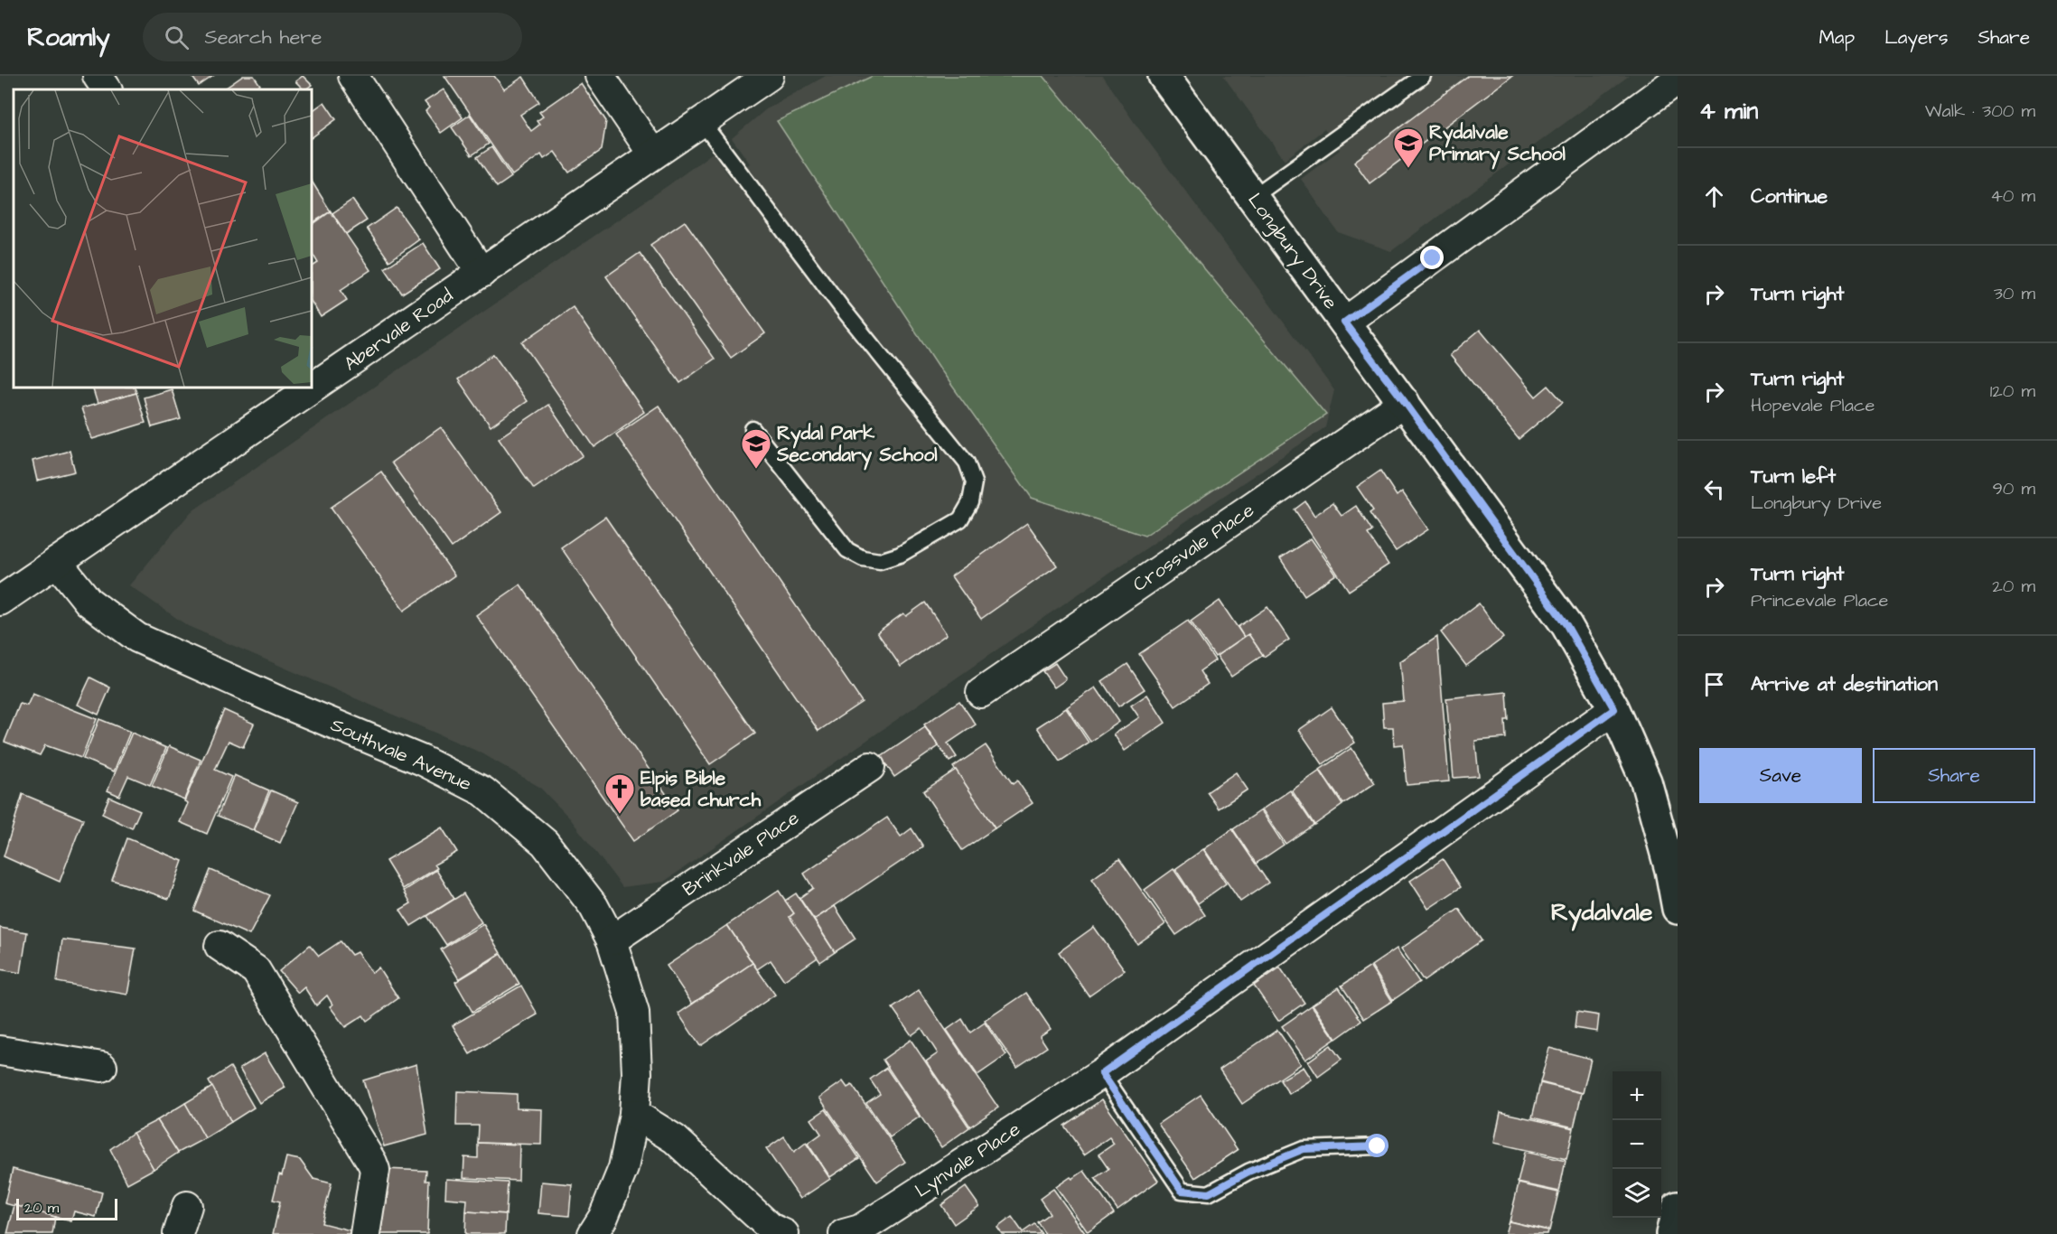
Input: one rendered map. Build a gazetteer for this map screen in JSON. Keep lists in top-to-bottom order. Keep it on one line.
{"streets":{"street":["Longbury Drive","Abervale Road","Crossvale Place","Southvale Avenue","Brinkvale Place","Lynvale Place"]},"crossings":[["Longbury Drive","Crossvale Place"],["Longbury Drive","Lynvale Place"],["Abervale Road","Southvale Avenue"],["Southvale Avenue","Brinkvale Place"]],"districts":["Rydalvale"],"places":{"school or university":["Rydalvale Primary School","Rydal Park Secondary School"],"church":["Elpis Bible based church"]},"scale_bar":"20 m","page":{"header":"Roamly","search":"Search here","nav":["Map","Layers","Share"],"heading":["4 min","Walk · 300 m"],"list":[["Continue","40 m"],["Turn right","30 m"],["Turn right","Hopevale Place","120 m"],["Turn left","Longbury Drive","90 m"],["Turn right","Princevale Place","20 m"],"Arrive at destination"],"buttons":["Save","Share"],"map_buttons":["+","−"],"scale":"20 m"}}
